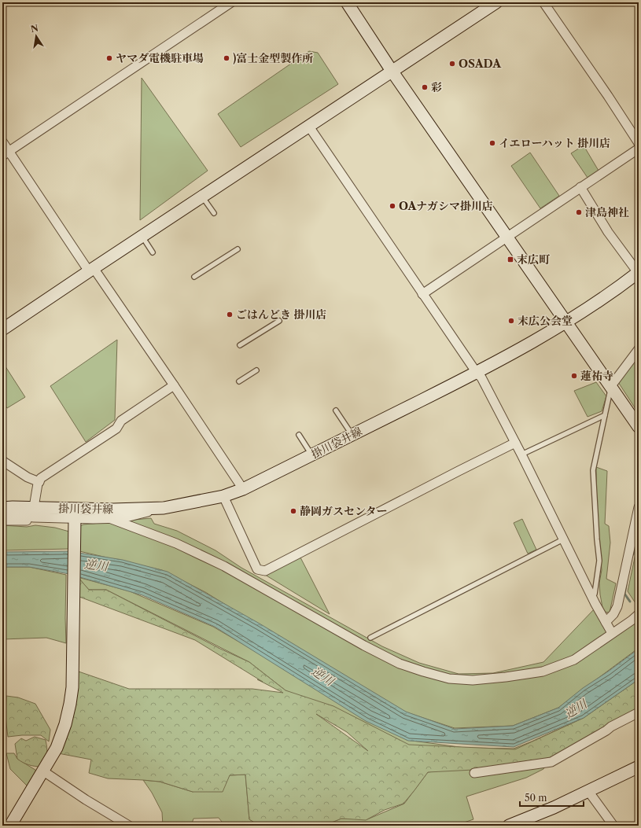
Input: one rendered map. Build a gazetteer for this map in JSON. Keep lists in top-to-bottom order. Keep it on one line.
{"streets":{"street":["掛川袋井線"]},"water":["逆川"],"places":{"other":["ヤマダ電機駐車場",")富士金型製作所","OSADA","彩","イエローハット 掛川店","OAナガシマ掛川店","津島神社","ごはんどき 掛川店","末広公会堂","蓮祐寺","静岡ガスセンター"],"transit":["末広町"]},"scale_bar":"50 m","north":"top"}
